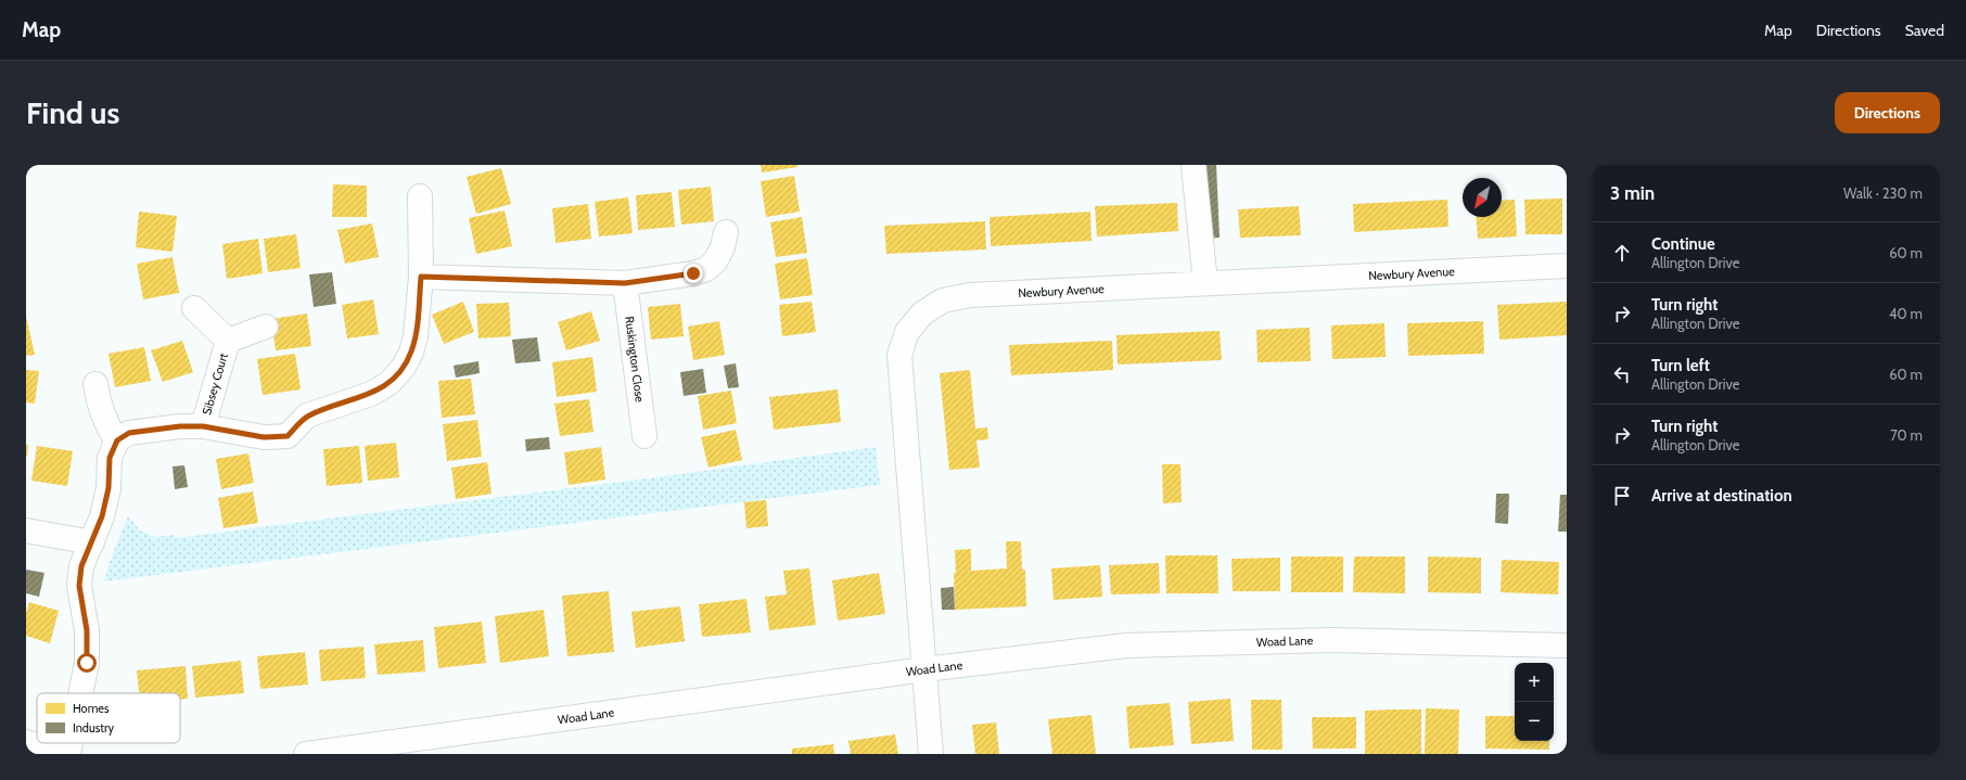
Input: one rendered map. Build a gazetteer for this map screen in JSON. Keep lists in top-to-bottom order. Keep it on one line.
{"streets":{"street":["Newbury Avenue","Ruskington Close","Sibsey Court","Woad Lane"]},"crossings":[["Newbury Avenue","Woad Lane"]],"legend":["Homes","Industry"],"north":"bottom left","page":{"header":"Map","nav":["Map","Directions","Saved"],"buttons":"Directions","title":"Find us","heading":["3 min","Walk · 230 m"],"list":[["Continue","Allington Drive","60 m"],["Turn right","Allington Drive","40 m"],["Turn left","Allington Drive","60 m"],["Turn right","Allington Drive","70 m"],"Arrive at destination"],"map_buttons":["+","−"]}}
